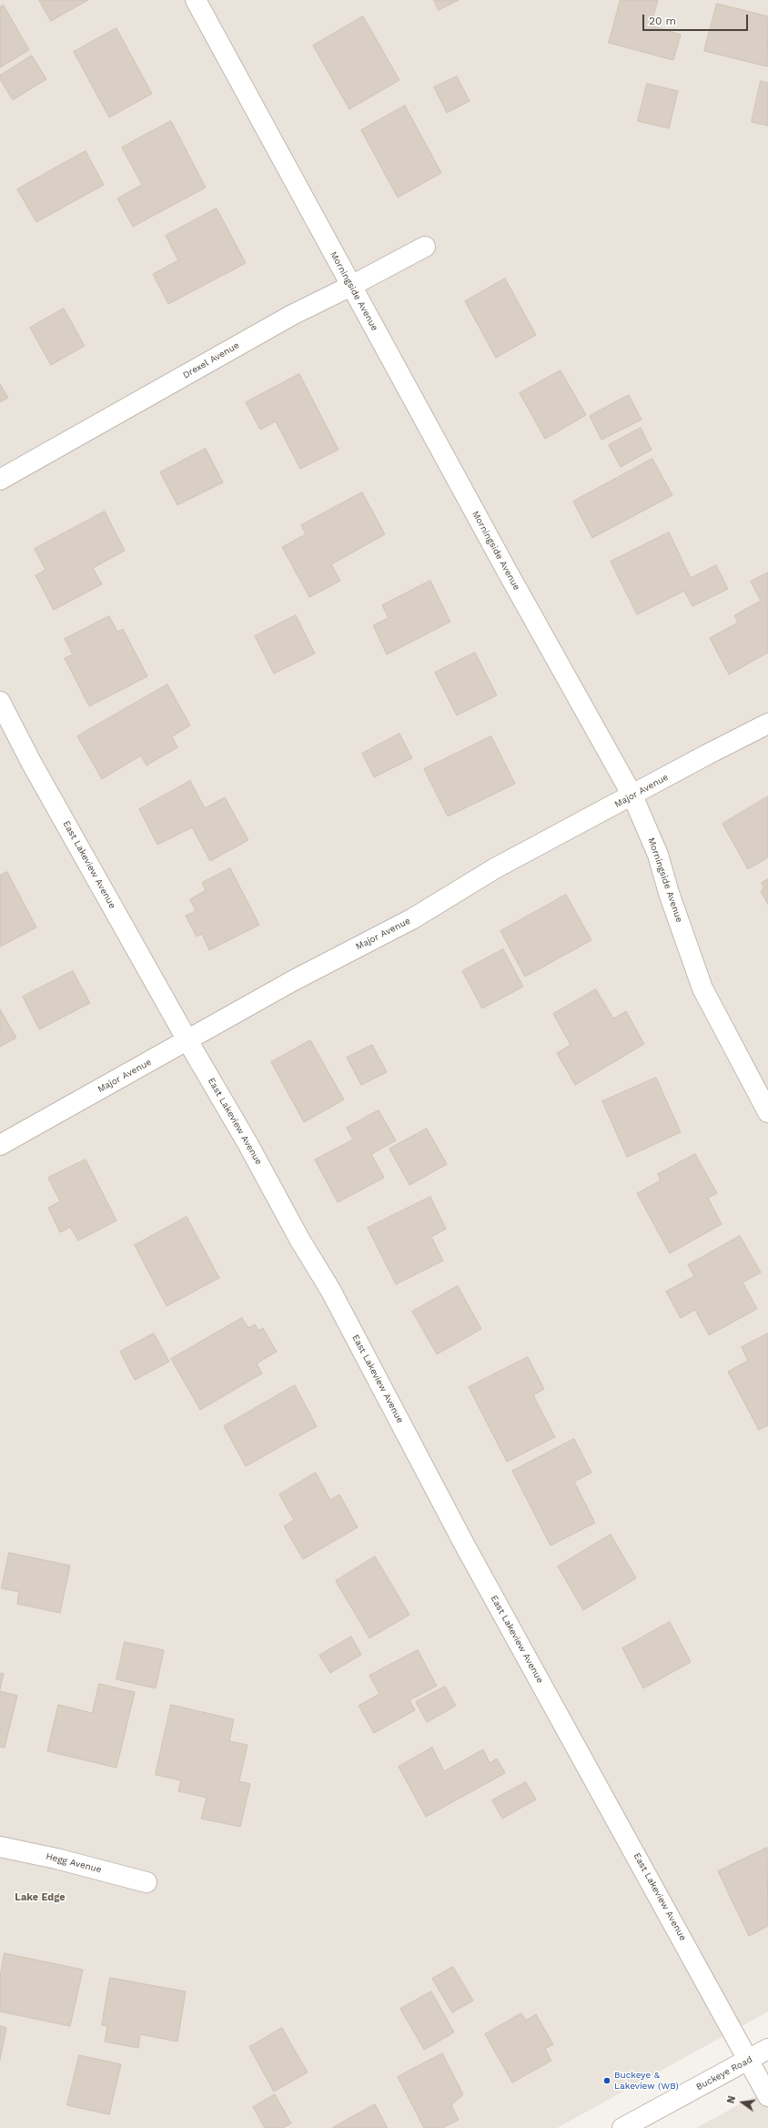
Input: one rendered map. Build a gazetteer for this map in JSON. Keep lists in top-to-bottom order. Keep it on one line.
{"streets":{"street":["Morningside Avenue","Drexel Avenue","Major Avenue","East Lakeview Avenue","Hegg Avenue","Buckeye Road"]},"crossings":[["Morningside Avenue","Drexel Avenue"],["Morningside Avenue","Major Avenue"],["Major Avenue","East Lakeview Avenue"],["East Lakeview Avenue","Buckeye Road"]],"districts":["Lake Edge"],"places":["Buckeye & Lakeview (WB)"],"scale_bar":"20 m","north":"left"}
